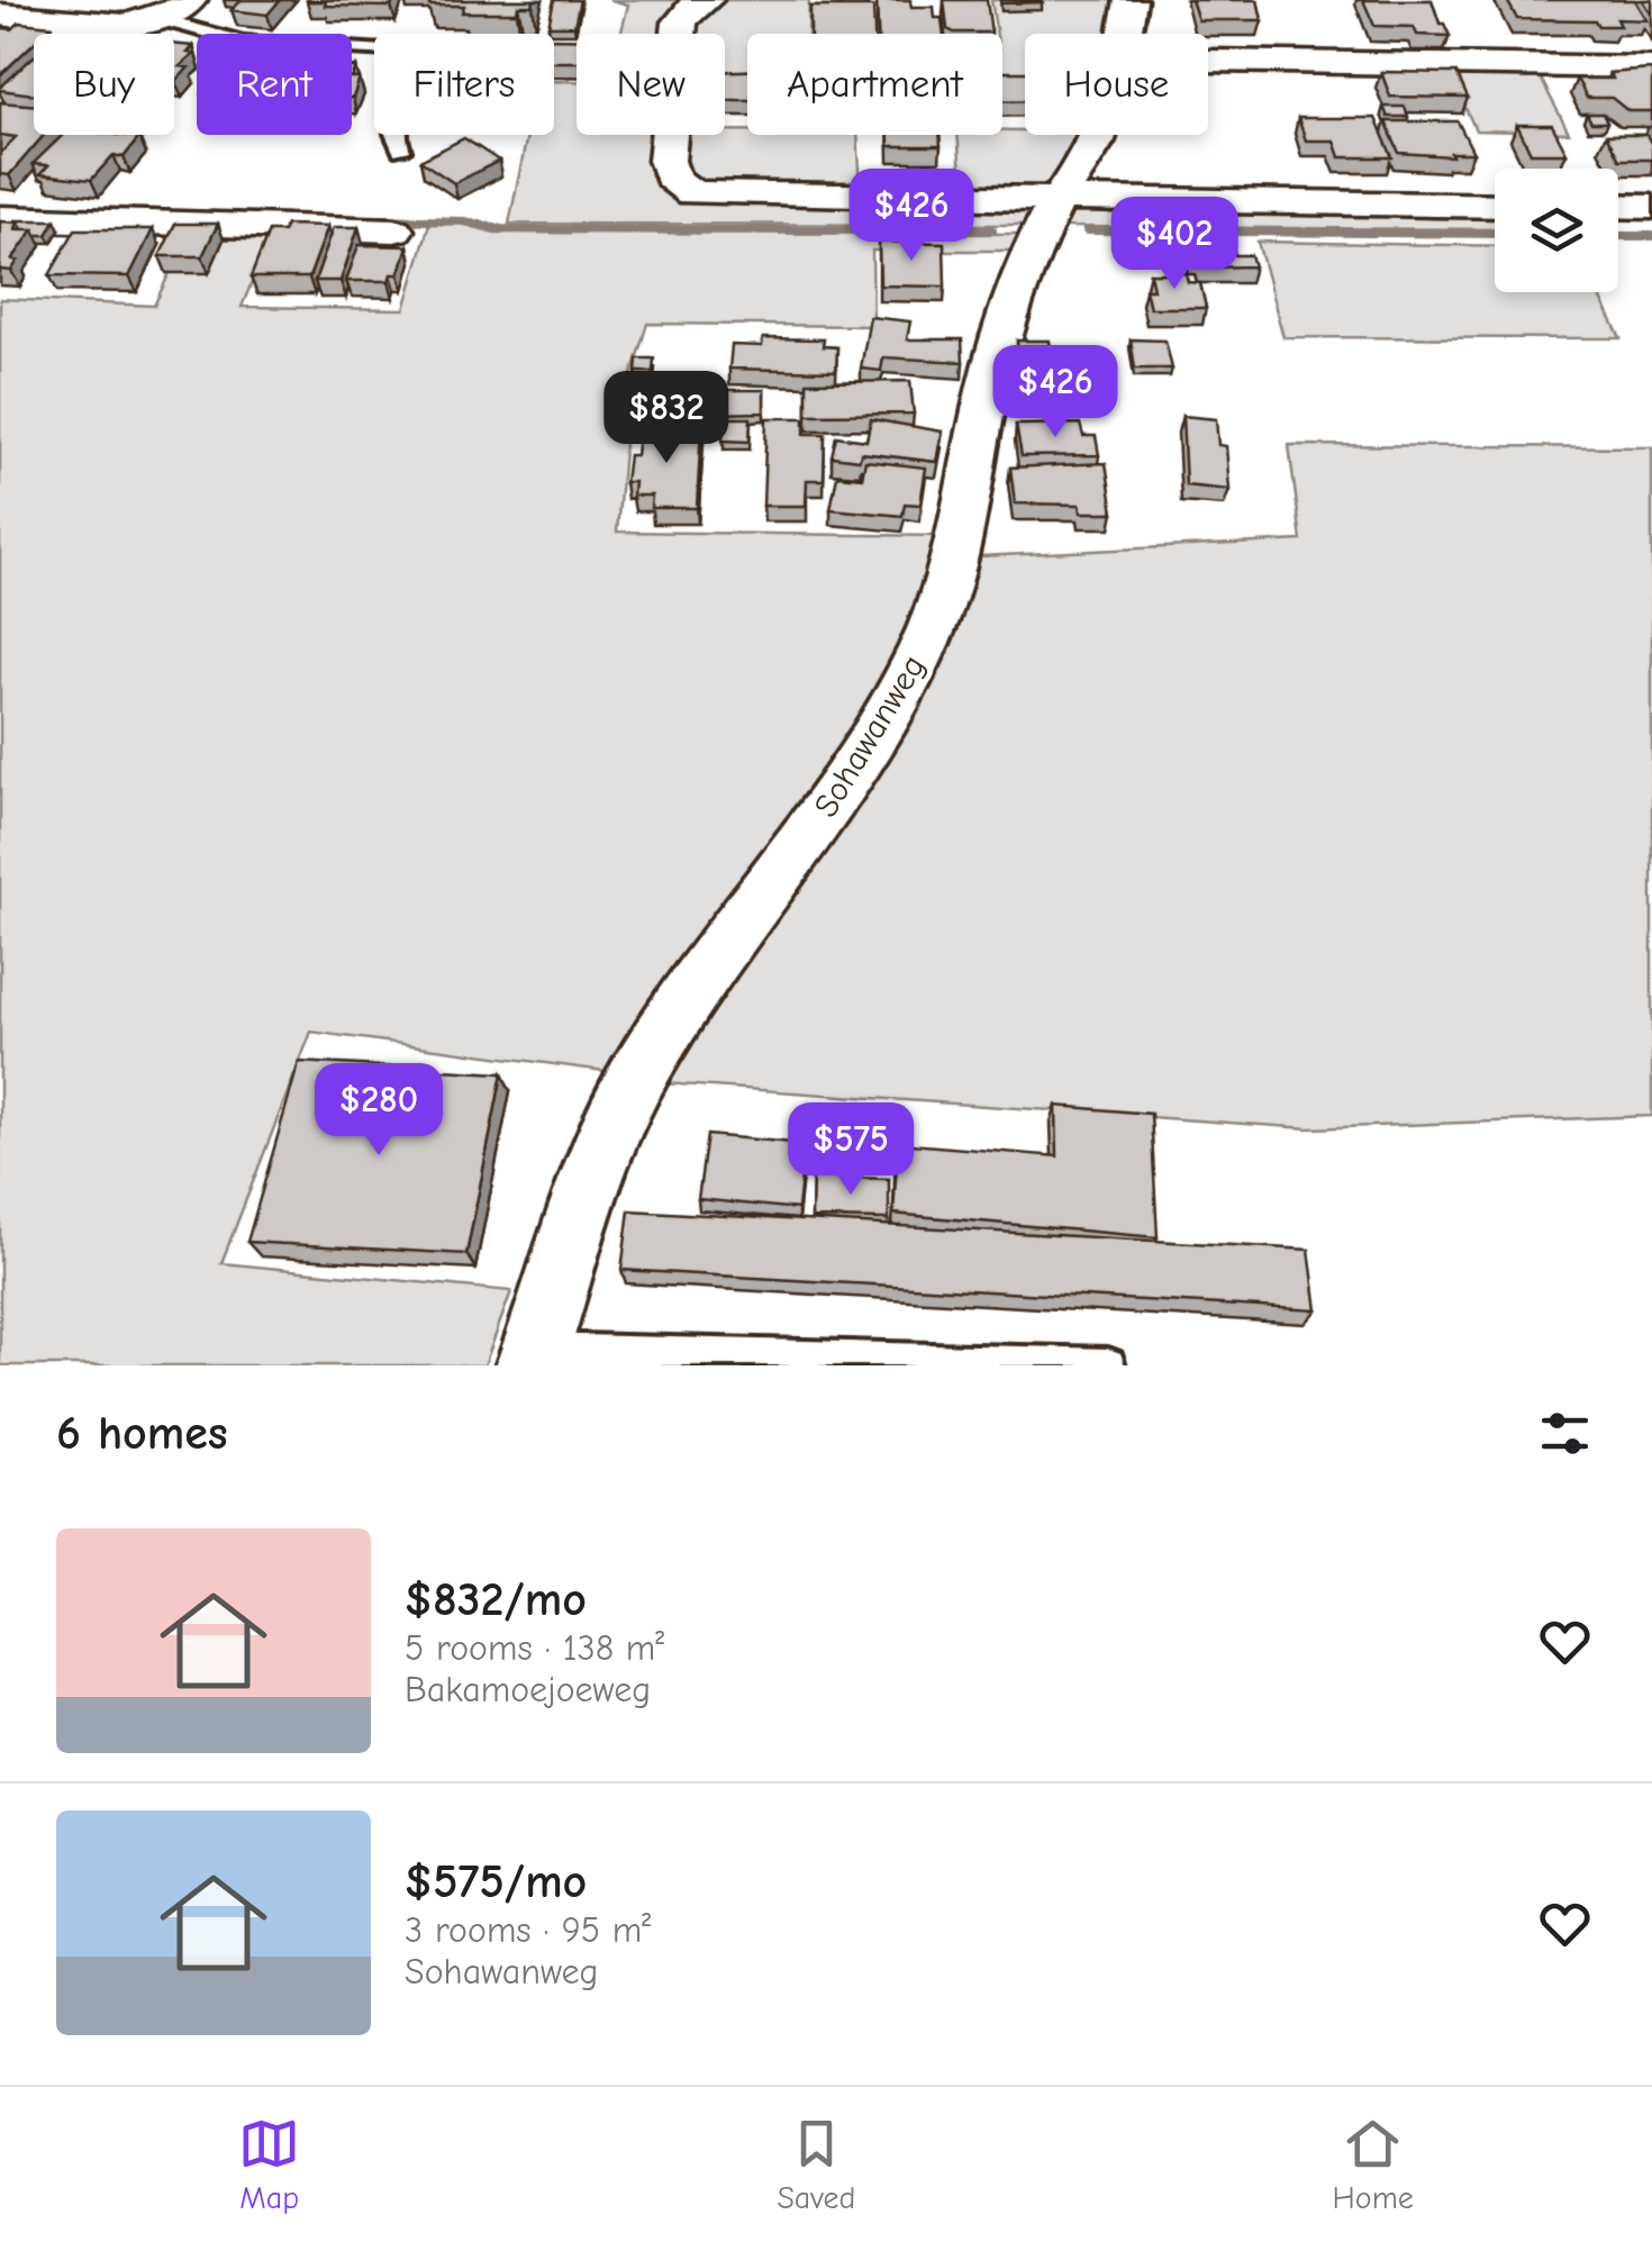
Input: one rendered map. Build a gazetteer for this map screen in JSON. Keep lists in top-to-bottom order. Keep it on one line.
{"streets":{"street":["Sohawanweg"]},"page":{"chip":["Buy","Rent","Filters","New","Apartment","House"],"price":["$426","$402","$426","$832","$280","$575"],"heading":"6 homes","list":[{"name":"$832/mo","note":"5 rooms · 138 m² · Bakamoejoeweg"},{"name":"$575/mo","note":"3 rooms · 95 m² · Sohawanweg"}],"tabs":["Map","Saved","Home"]}}
